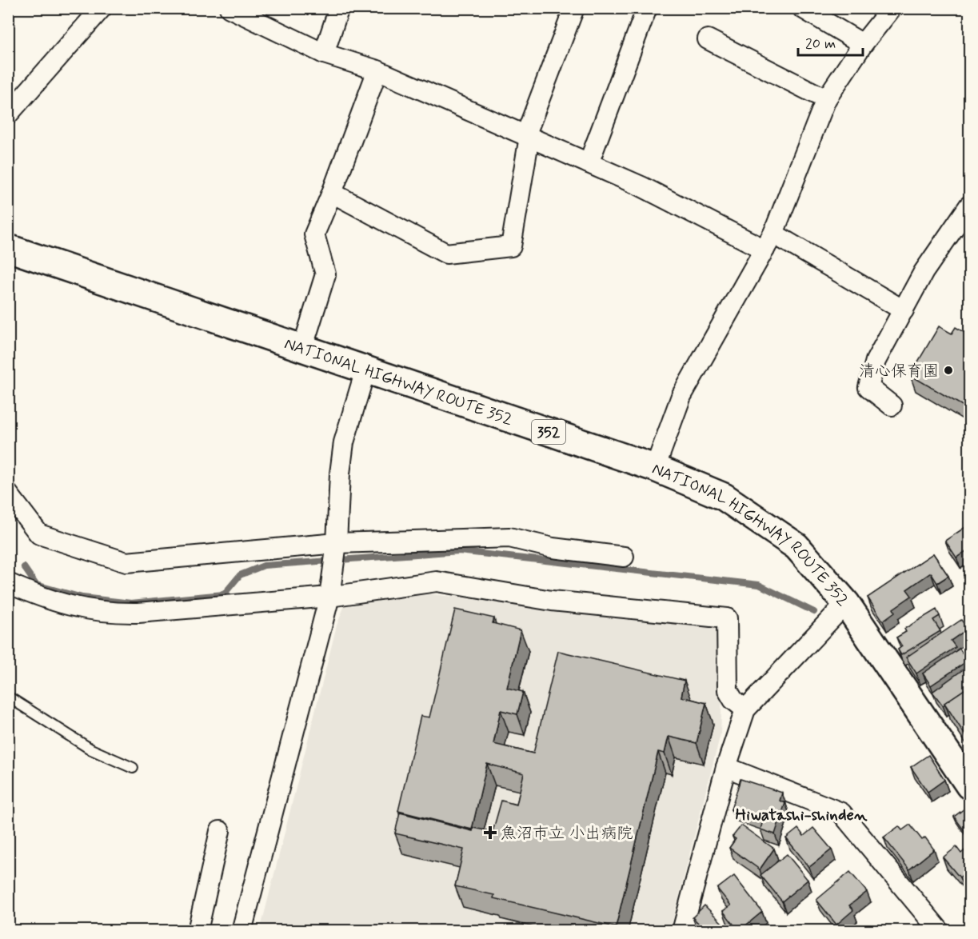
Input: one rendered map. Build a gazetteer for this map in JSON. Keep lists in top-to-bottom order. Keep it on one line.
{"streets":{"highway":["NATIONAL HIGHWAY ROUTE 352","352"]},"districts":["Hiwatashi-shinden"],"places":{"other":["清心保育園"],"health":["魚沼市立 小出病院"]},"scale_bar":"20 m"}
